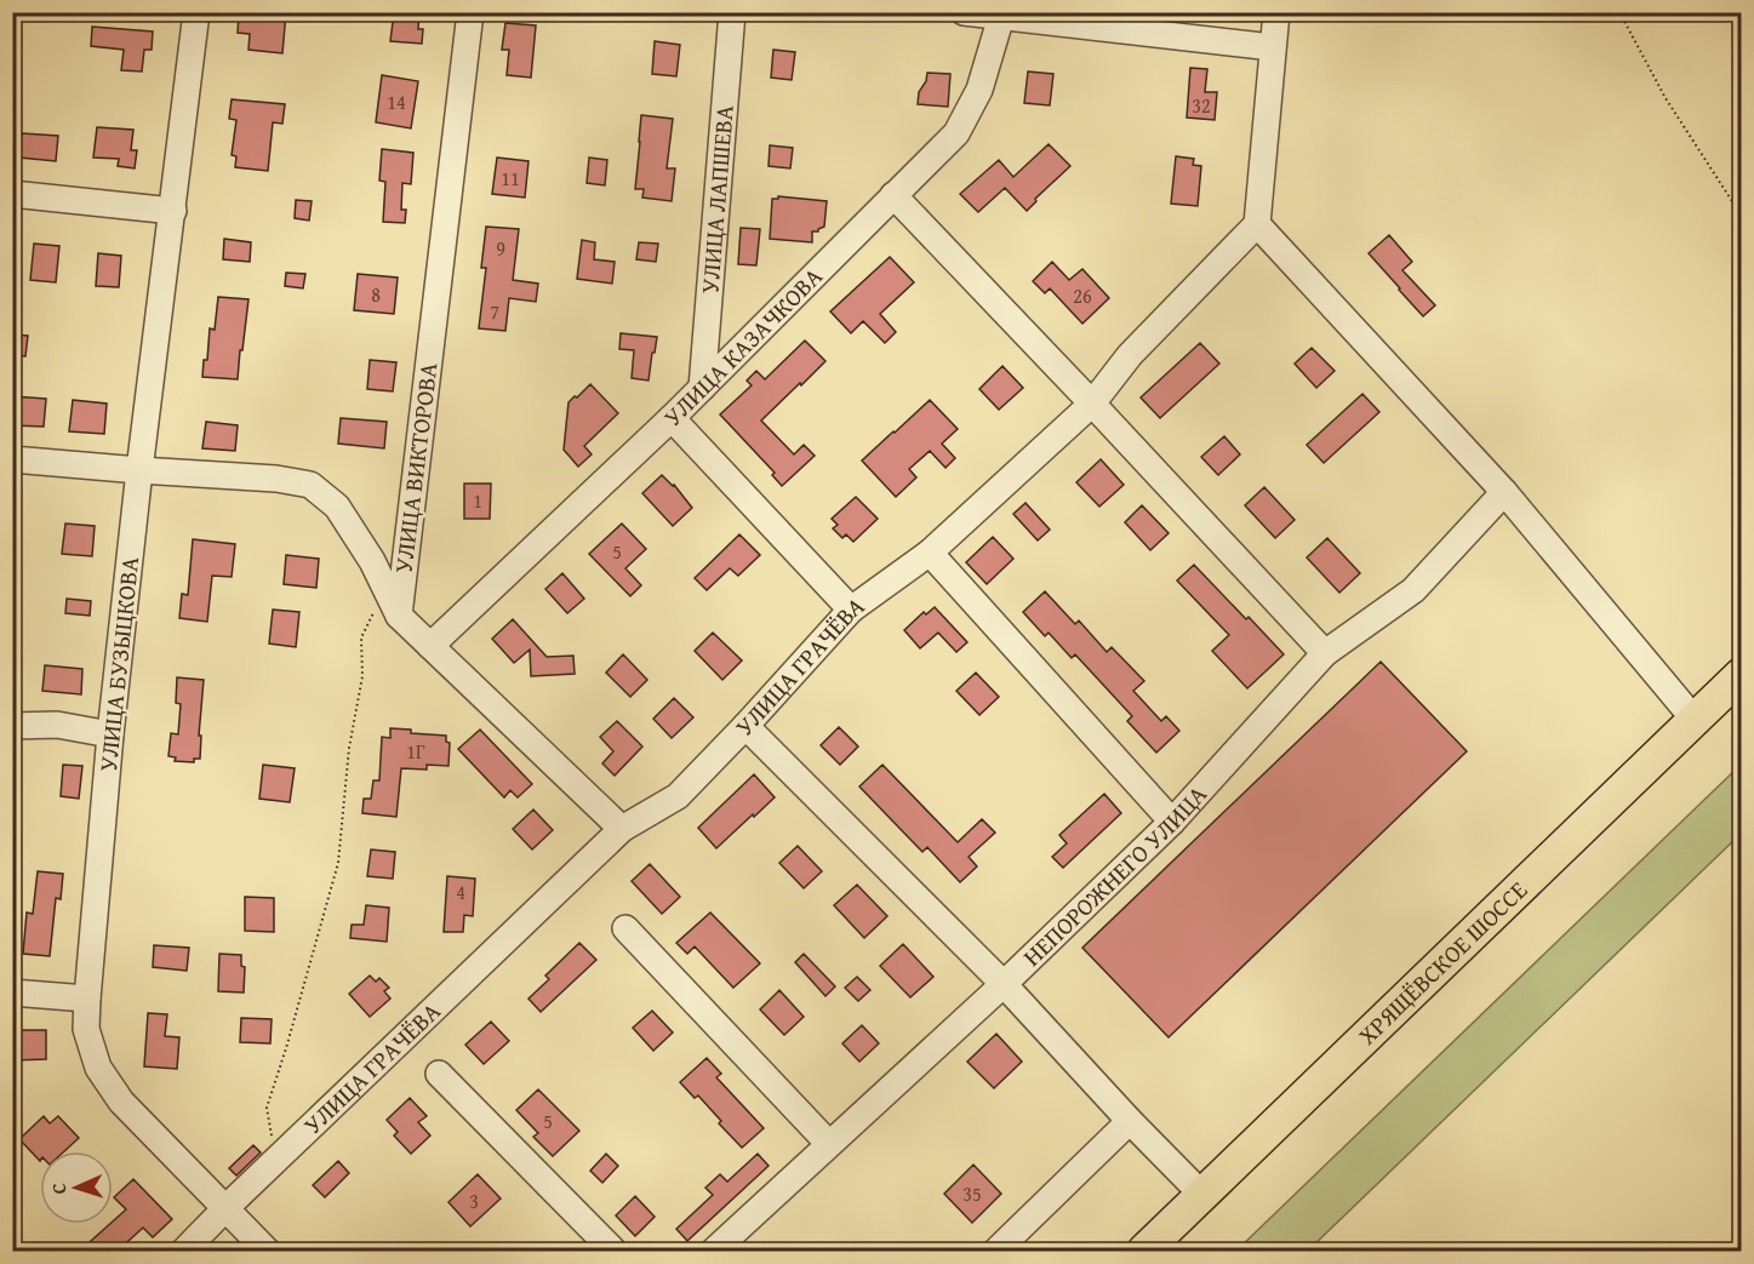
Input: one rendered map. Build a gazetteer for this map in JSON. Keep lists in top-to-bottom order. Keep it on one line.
{"streets":{"main road":["ХРЯЩЁВСКОЕ ШОССЕ"],"street":["УЛИЦА ЛАПШЕВА","УЛИЦА КАЗАЧКОВА","УЛИЦА ВИКТОРОВА","УЛИЦА БУЗЫЦКОВА","УЛИЦА ГРАЧЁВА","НЕПОРОЖНЕГО УЛИЦА"]},"crossings":[["УЛИЦА ЛАПШЕВА","УЛИЦА КАЗАЧКОВА"],["УЛИЦА БУЗЫЦКОВА","УЛИЦА ГРАЧЁВА"]],"house_numbers":["14","32","11","9","8","26","7","1","5","1Г","4","5","35","3"],"north":"left"}
